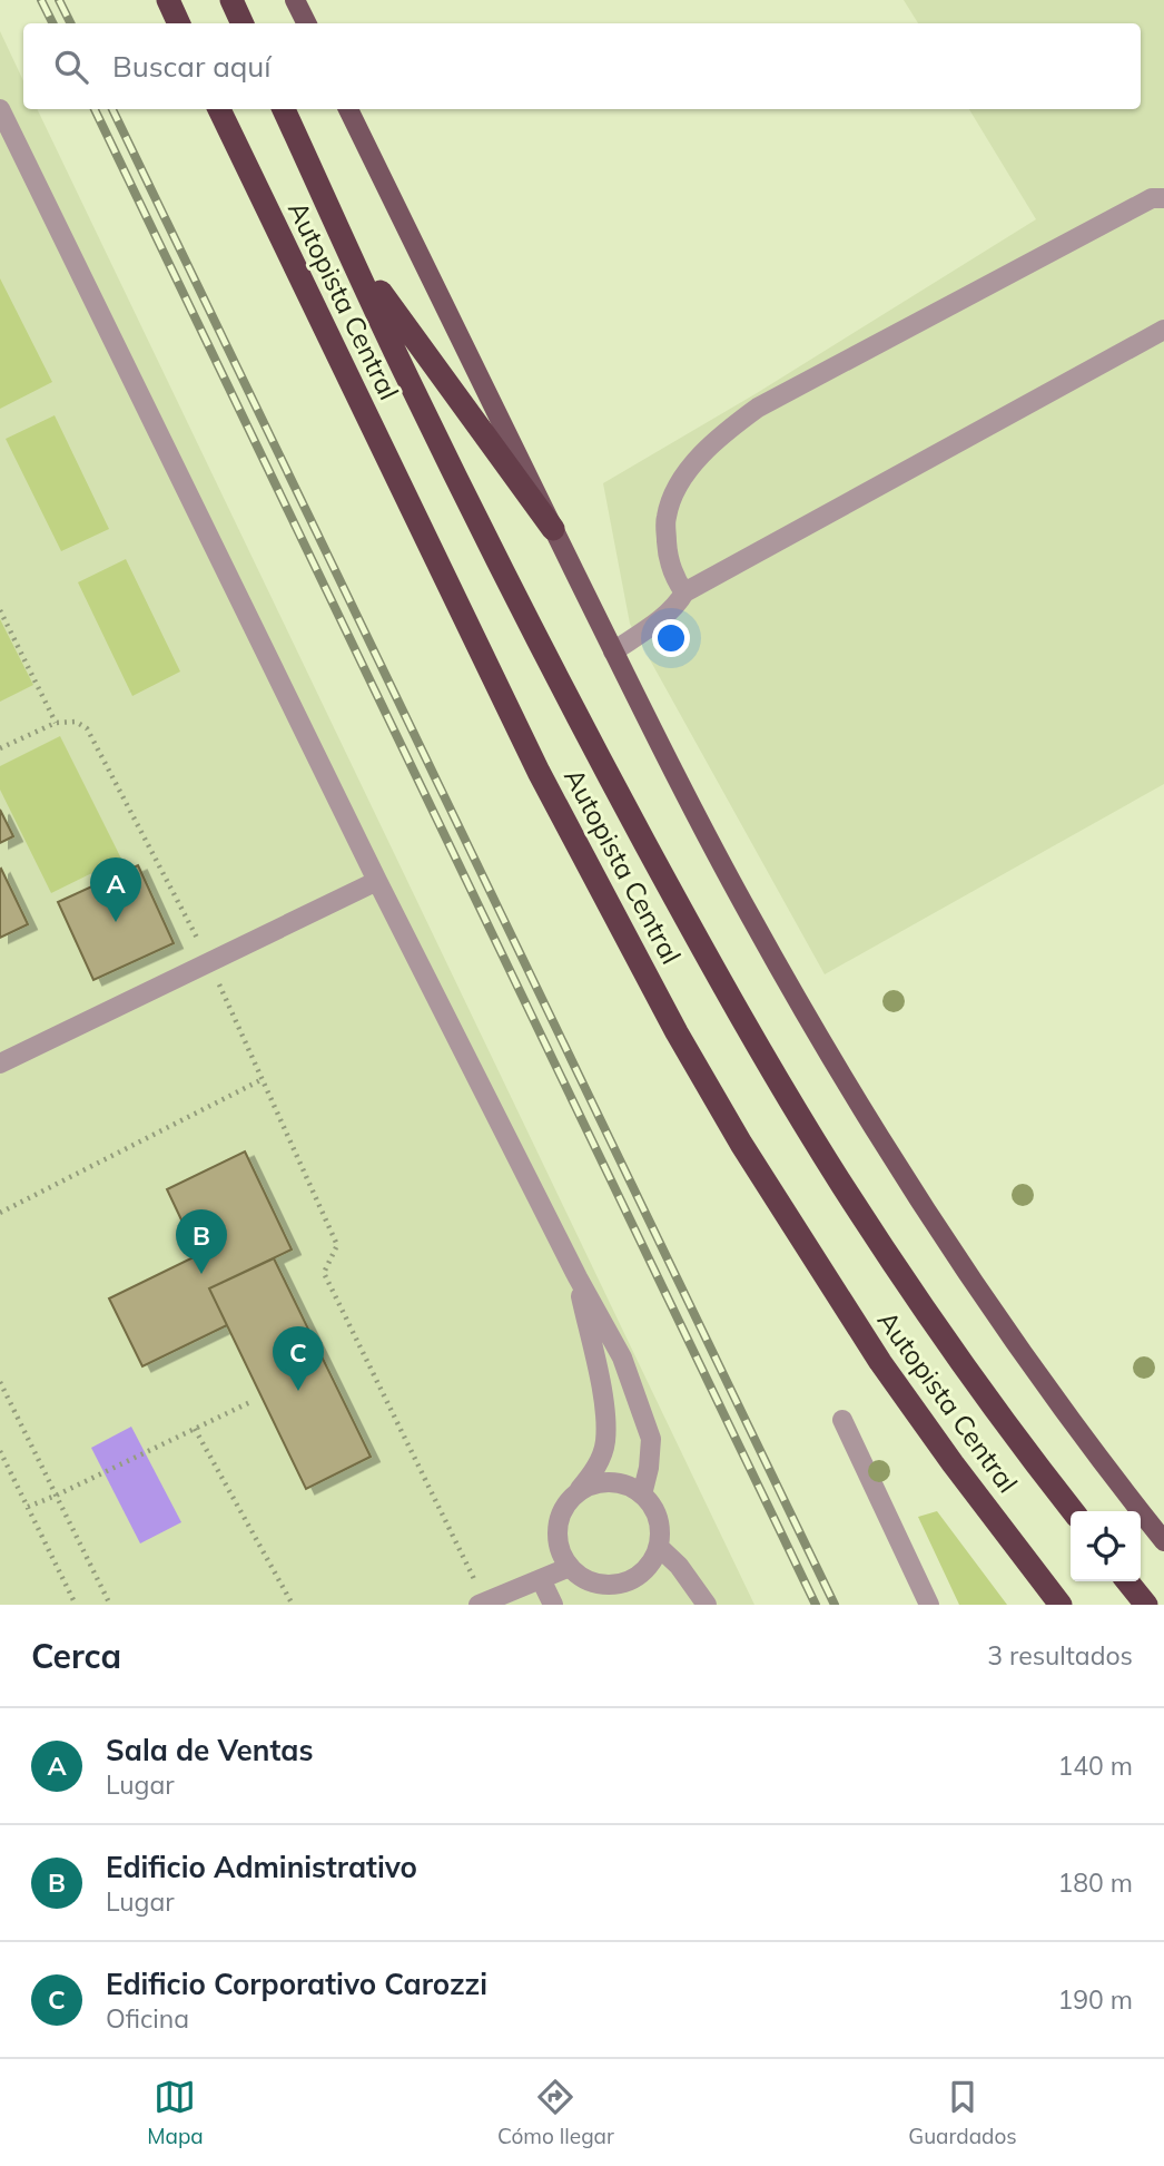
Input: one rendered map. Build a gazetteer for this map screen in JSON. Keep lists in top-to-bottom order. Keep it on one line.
{"streets":{"highway":["Autopista Central"]},"page":{"search":"Buscar aquí","pins":["A","B","C"],"heading":["Cerca","3 resultados"],"list":[{"mark":"A","name":"Sala de Ventas","note":"Lugar","value":"140 m"},{"mark":"B","name":"Edificio Administrativo","note":"Lugar","value":"180 m"},{"mark":"C","name":"Edificio Corporativo Carozzi","note":"Oficina","value":"190 m"}],"nav":["Mapa","Cómo llegar","Guardados"]}}
